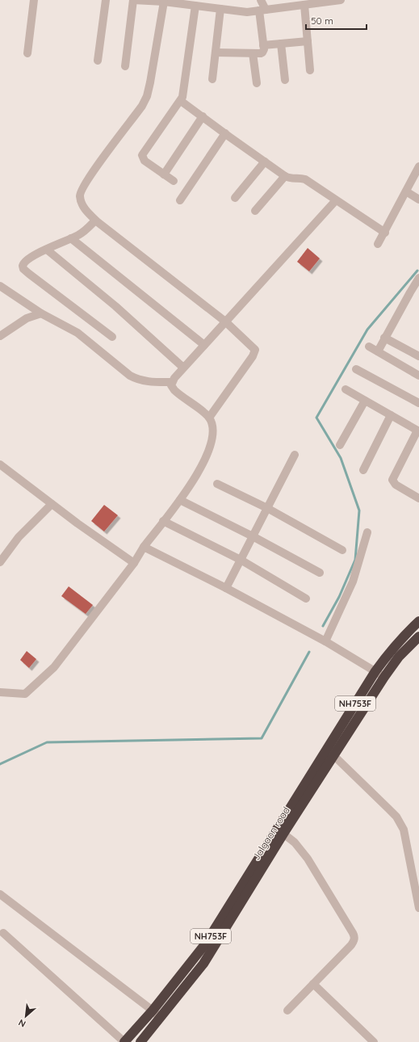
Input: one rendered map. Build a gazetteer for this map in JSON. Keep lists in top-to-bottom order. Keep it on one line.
{"streets":{"highway":["NH753F","Jalgaon road"]},"crossings":[["NH753F","Jalgaon road"]],"scale_bar":"50 m","north":"bottom left"}
